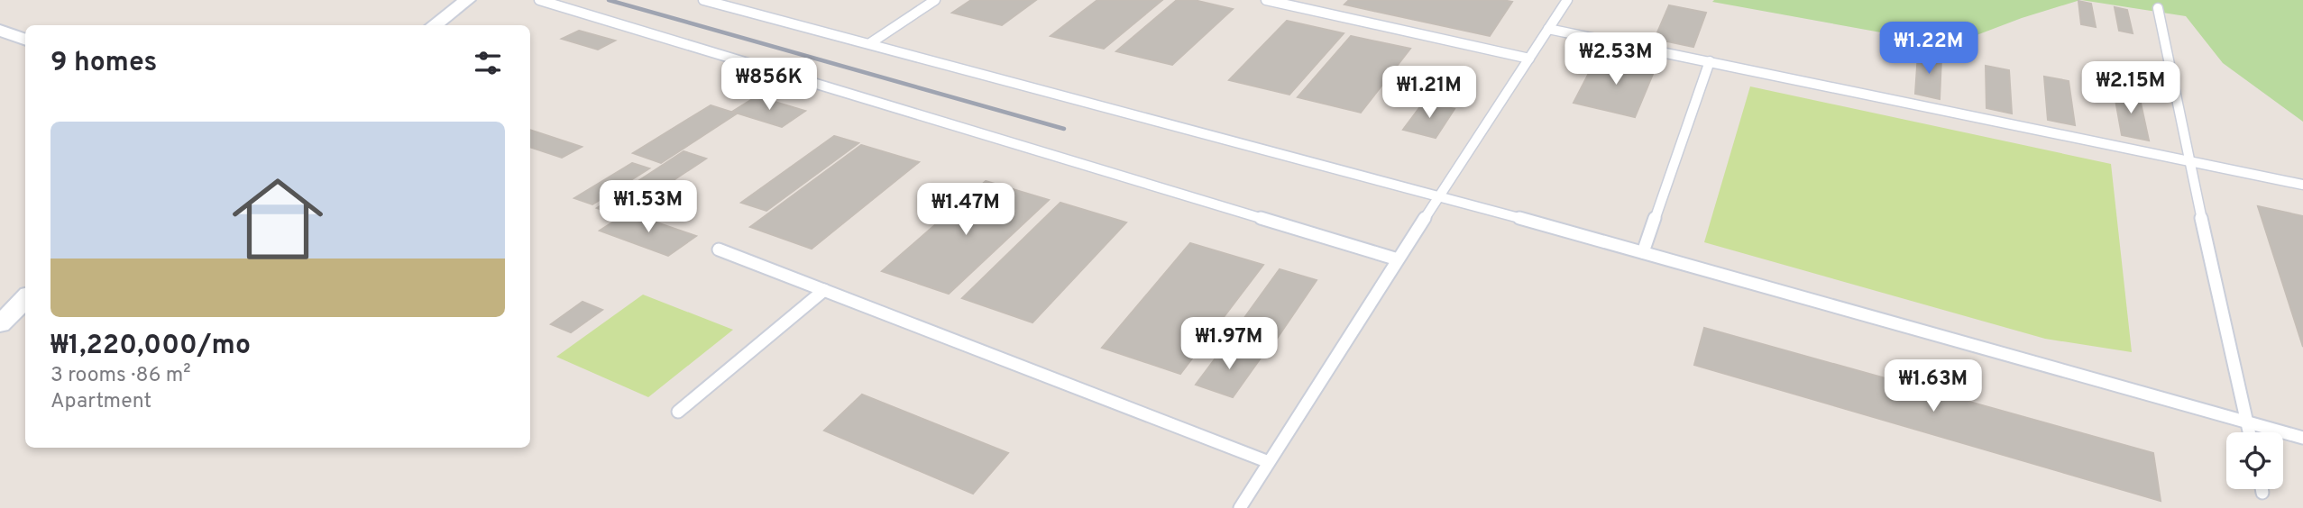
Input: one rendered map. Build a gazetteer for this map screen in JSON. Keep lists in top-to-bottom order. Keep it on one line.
{"page":{"price":["₩1.22M","₩2.53M","₩856K","₩2.15M","₩1.21M","₩1.53M","₩1.47M","₩1.97M","₩1.63M"],"heading":"9 homes","list":[{"name":"₩1,220,000/mo","note":"3 rooms · 86 m² · Apartment"}]}}
